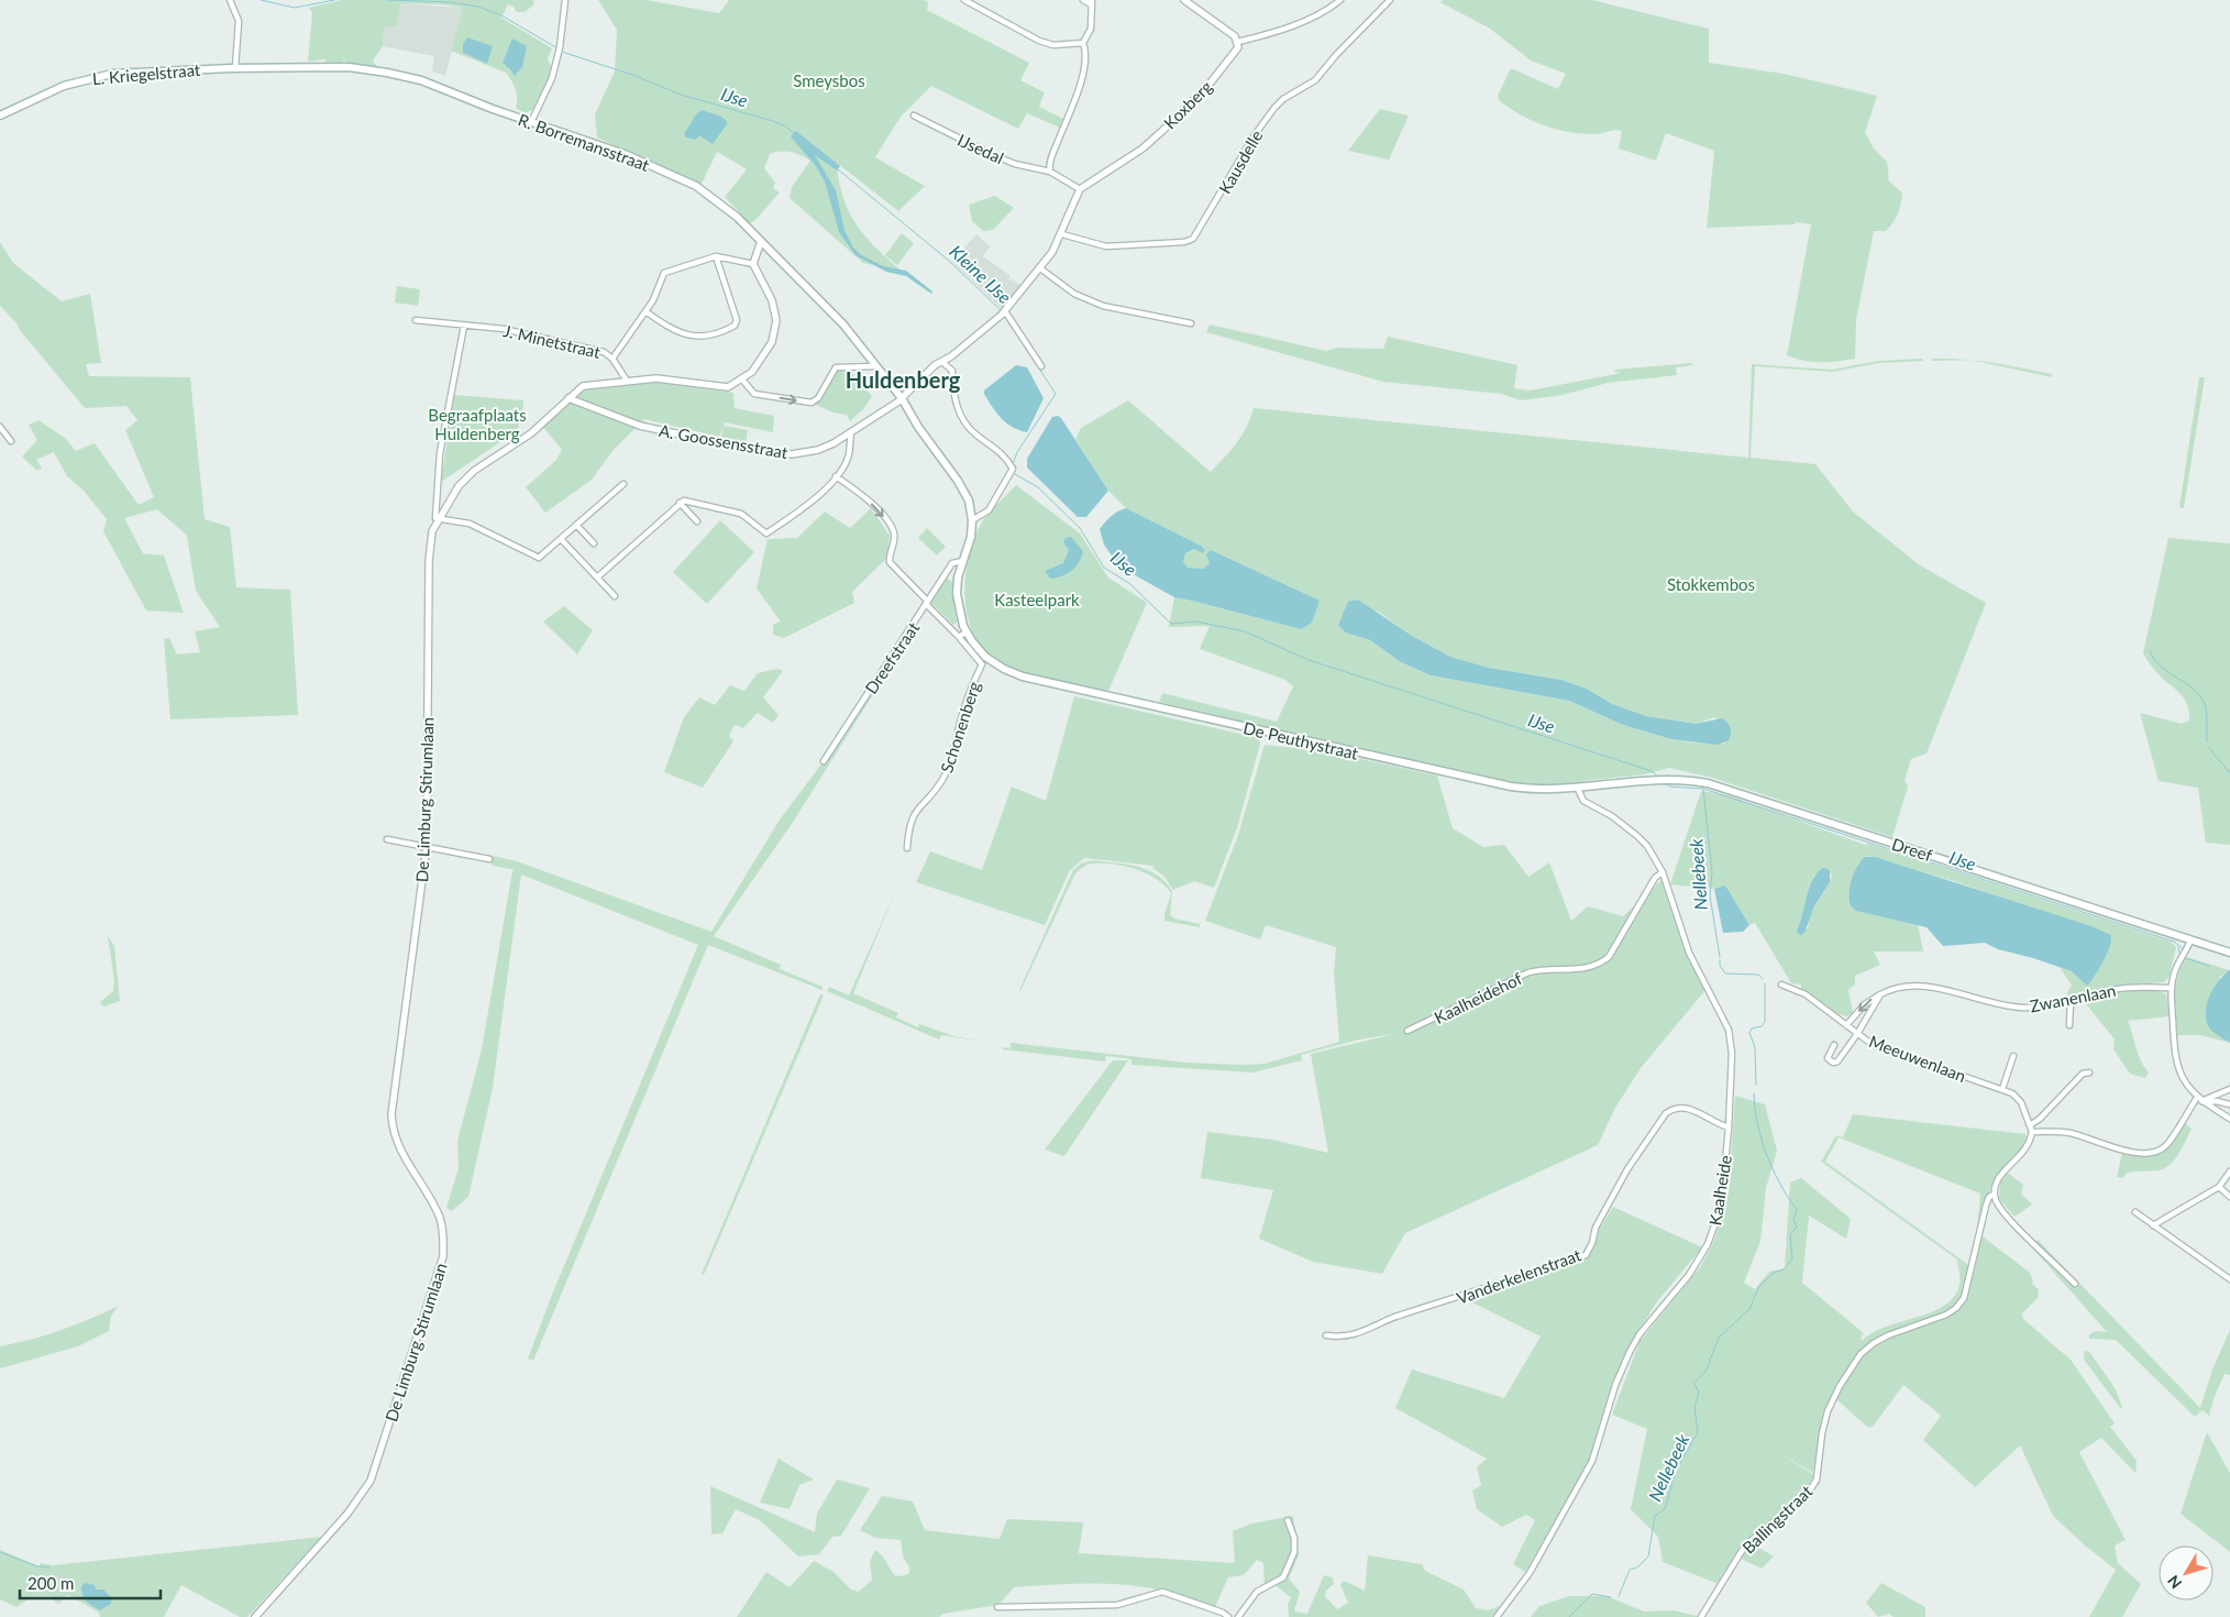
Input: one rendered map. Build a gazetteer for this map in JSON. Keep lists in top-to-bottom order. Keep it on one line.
{"streets":{"main road":["L. Kriegelstraat","R. Borremansstraat","De Peuthystraat","Dreef"],"street":["Koxberg","IJsedal","Kausdelle","J. Minetstraat","A. Goossensstraat","Dreefstraat","Schonenberg","De Limburg Stirumlaan","Kaalheidehof","Zwanenlaan","Meeuwenlaan","Kaalheide","Vanderkelenstraat","Ballingstraat"]},"crossings":[["L. Kriegelstraat","R. Borremansstraat"],["Koxberg","IJsedal"],["Koxberg","Kausdelle"],["Koxberg","A. Goossensstraat"],["R. Borremansstraat","A. Goossensstraat"],["R. Borremansstraat","De Peuthystraat"],["J. Minetstraat","De Limburg Stirumlaan"],["A. Goossensstraat","De Peuthystraat"],["A. Goossensstraat","De Limburg Stirumlaan"],["Dreefstraat","De Peuthystraat"],["De Peuthystraat","Dreef"],["De Peuthystraat","Kaalheide"],["Kaalheidehof","Kaalheide"],["Zwanenlaan","Meeuwenlaan"],["Meeuwenlaan","Ballingstraat"],["Kaalheide","Vanderkelenstraat"]],"districts":["Huldenberg"],"water":["IJse","Kleine IJse","Nellebeek"],"parks":["Smeysbos","Begraafplaats Huldenberg","Stokkembos","Kasteelpark"],"scale_bar":"200 m","north":"bottom left"}
